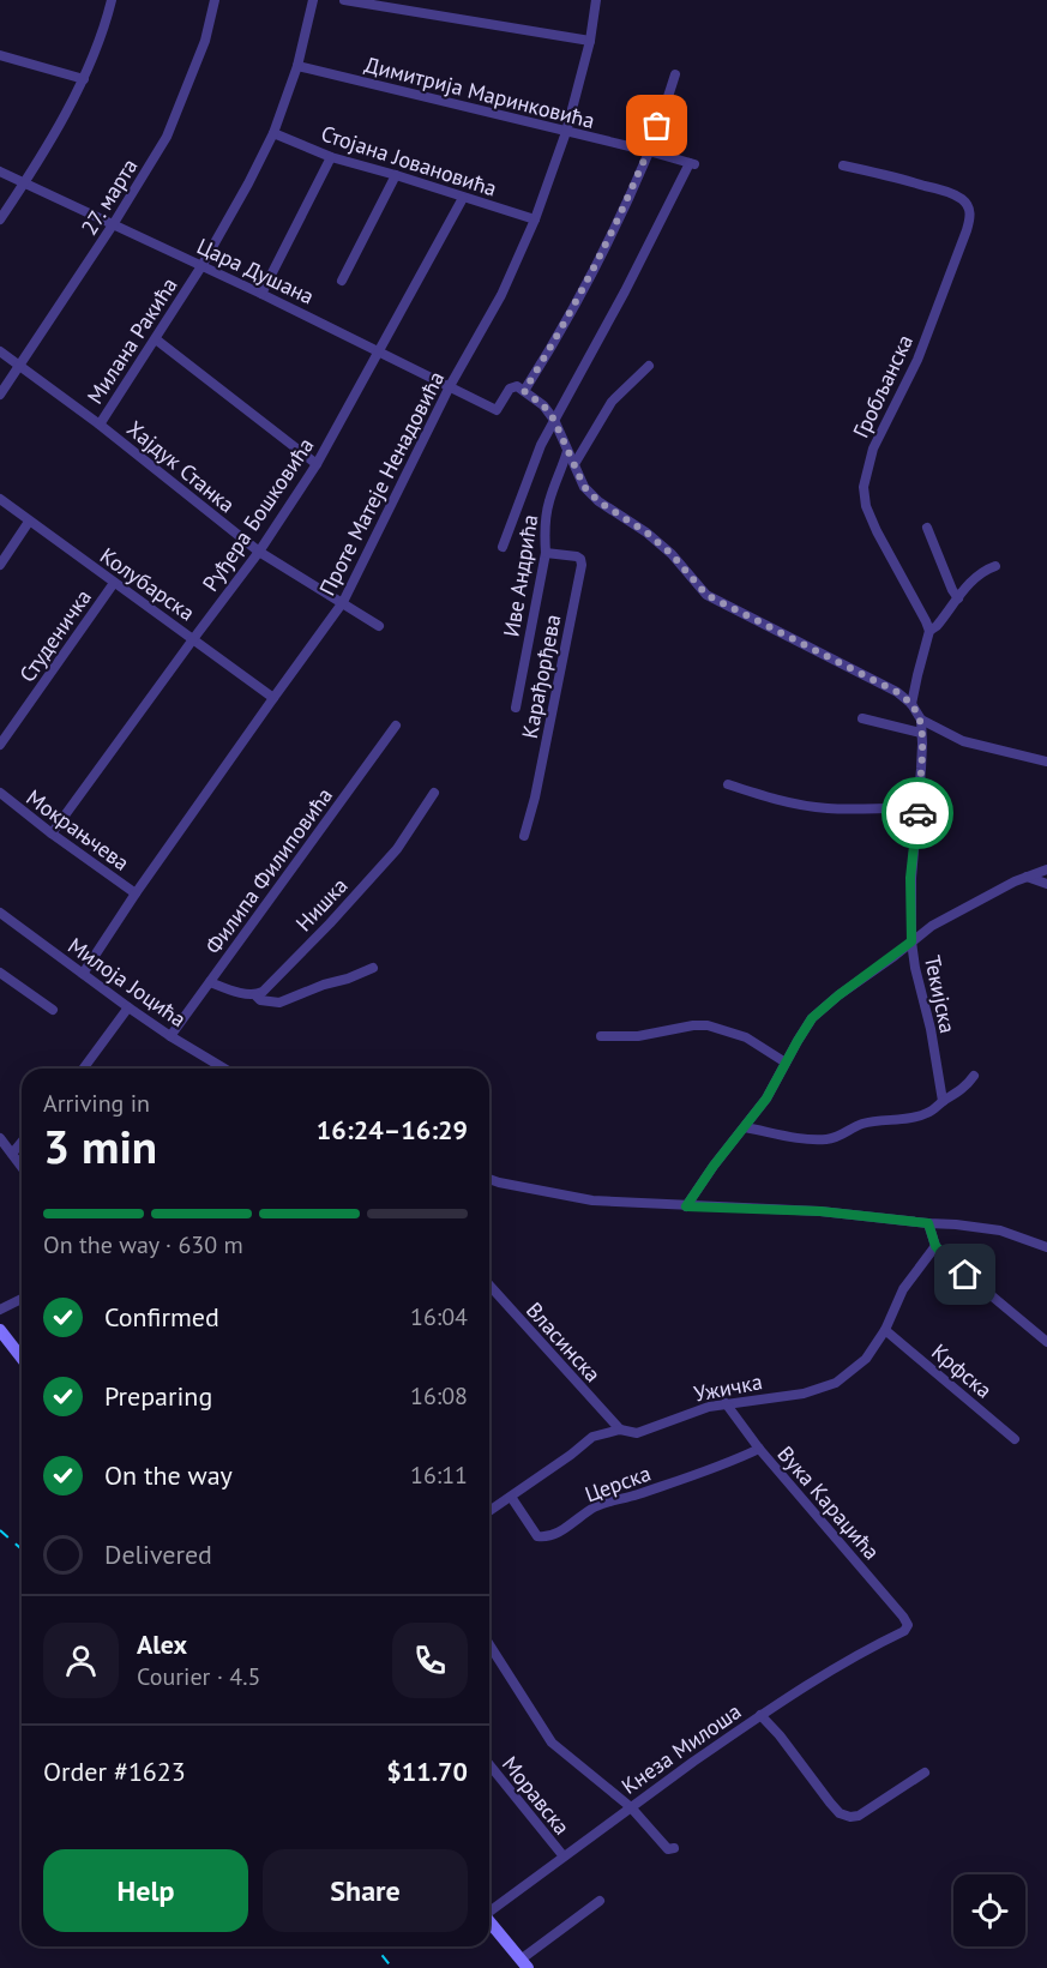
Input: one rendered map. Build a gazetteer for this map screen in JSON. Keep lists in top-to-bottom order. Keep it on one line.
{"streets":{"street":["Димитрија Маринковића","Стојана Јовановића","27. марта","Цара Душана","Милана Ракића","Гробљанска","Хајдук Станка","Проте Матеје Ненадовића","Руђера Бошковића","Иве Андрића","Колубарска","Студеничка","Карађорђева","Мокрањчева","Филипа Филиповића","Нишка","Милоја Јоцића","Текијска","Власинска","Крфска","Ужичка","Церска","Вука Караџића","Кнеза Милоша","Моравска"]},"crossings":[["Димитрија Маринковића","Милана Ракића"],["Димитрија Маринковића","Проте Матеје Ненадовића"],["Стојана Јовановића","Милана Ракића"],["Стојана Јовановића","Проте Матеје Ненадовића"],["Стојана Јовановића","Руђера Бошковића"],["27. марта","Цара Душана"],["27. марта","Хајдук Станка"],["Цара Душана","Милана Ракића"],["Цара Душана","Проте Матеје Ненадовића"],["Цара Душана","Руђера Бошковића"],["Милана Ракића","Хајдук Станка"],["Хајдук Станка","Проте Матеје Ненадовића"],["Хајдук Станка","Руђера Бошковића"],["Проте Матеје Ненадовића","Колубарска"],["Проте Матеје Ненадовића","Мокрањчева"],["Проте Матеје Ненадовића","Милоја Јоцића"],["Руђера Бошковића","Колубарска"],["Руђера Бошковића","Мокрањчева"],["Иве Андрића","Карађорђева"],["Колубарска","Студеничка"],["Филипа Филиповића","Милоја Јоцића"],["Власинска","Ужичка"],["Крфска","Ужичка"],["Ужичка","Церска"],["Ужичка","Вука Караџића"],["Церска","Вука Караџића"],["Вука Караџића","Кнеза Милоша"],["Кнеза Милоша","Моравска"]],"page":{"heading":["3 min","Arriving in","16:24–16:29"],"panel":["Alex","Courier · 4.5","Order #1623","$11.70"],"bar":"On the way · 630 m","list":[["Confirmed","16:04"],["Preparing","16:08"],["On the way","16:11"],"Delivered"],"buttons":["Help","Share"]}}
